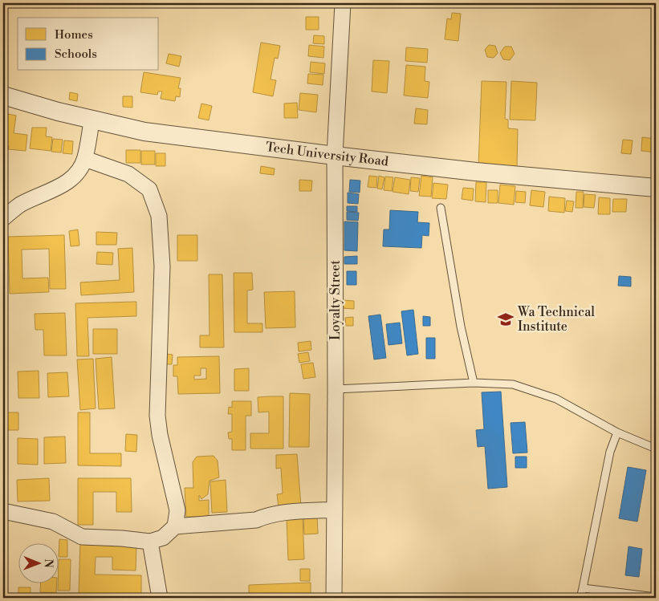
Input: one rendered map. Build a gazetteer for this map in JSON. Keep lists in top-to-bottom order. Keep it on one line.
{"streets":{"street":["Tech University Road","Loyalty Street"]},"crossings":[["Tech University Road","Loyalty Street"]],"places":{"school or university":["Wa Technical Institute"]},"legend":["Homes","Schools"],"north":"right"}
